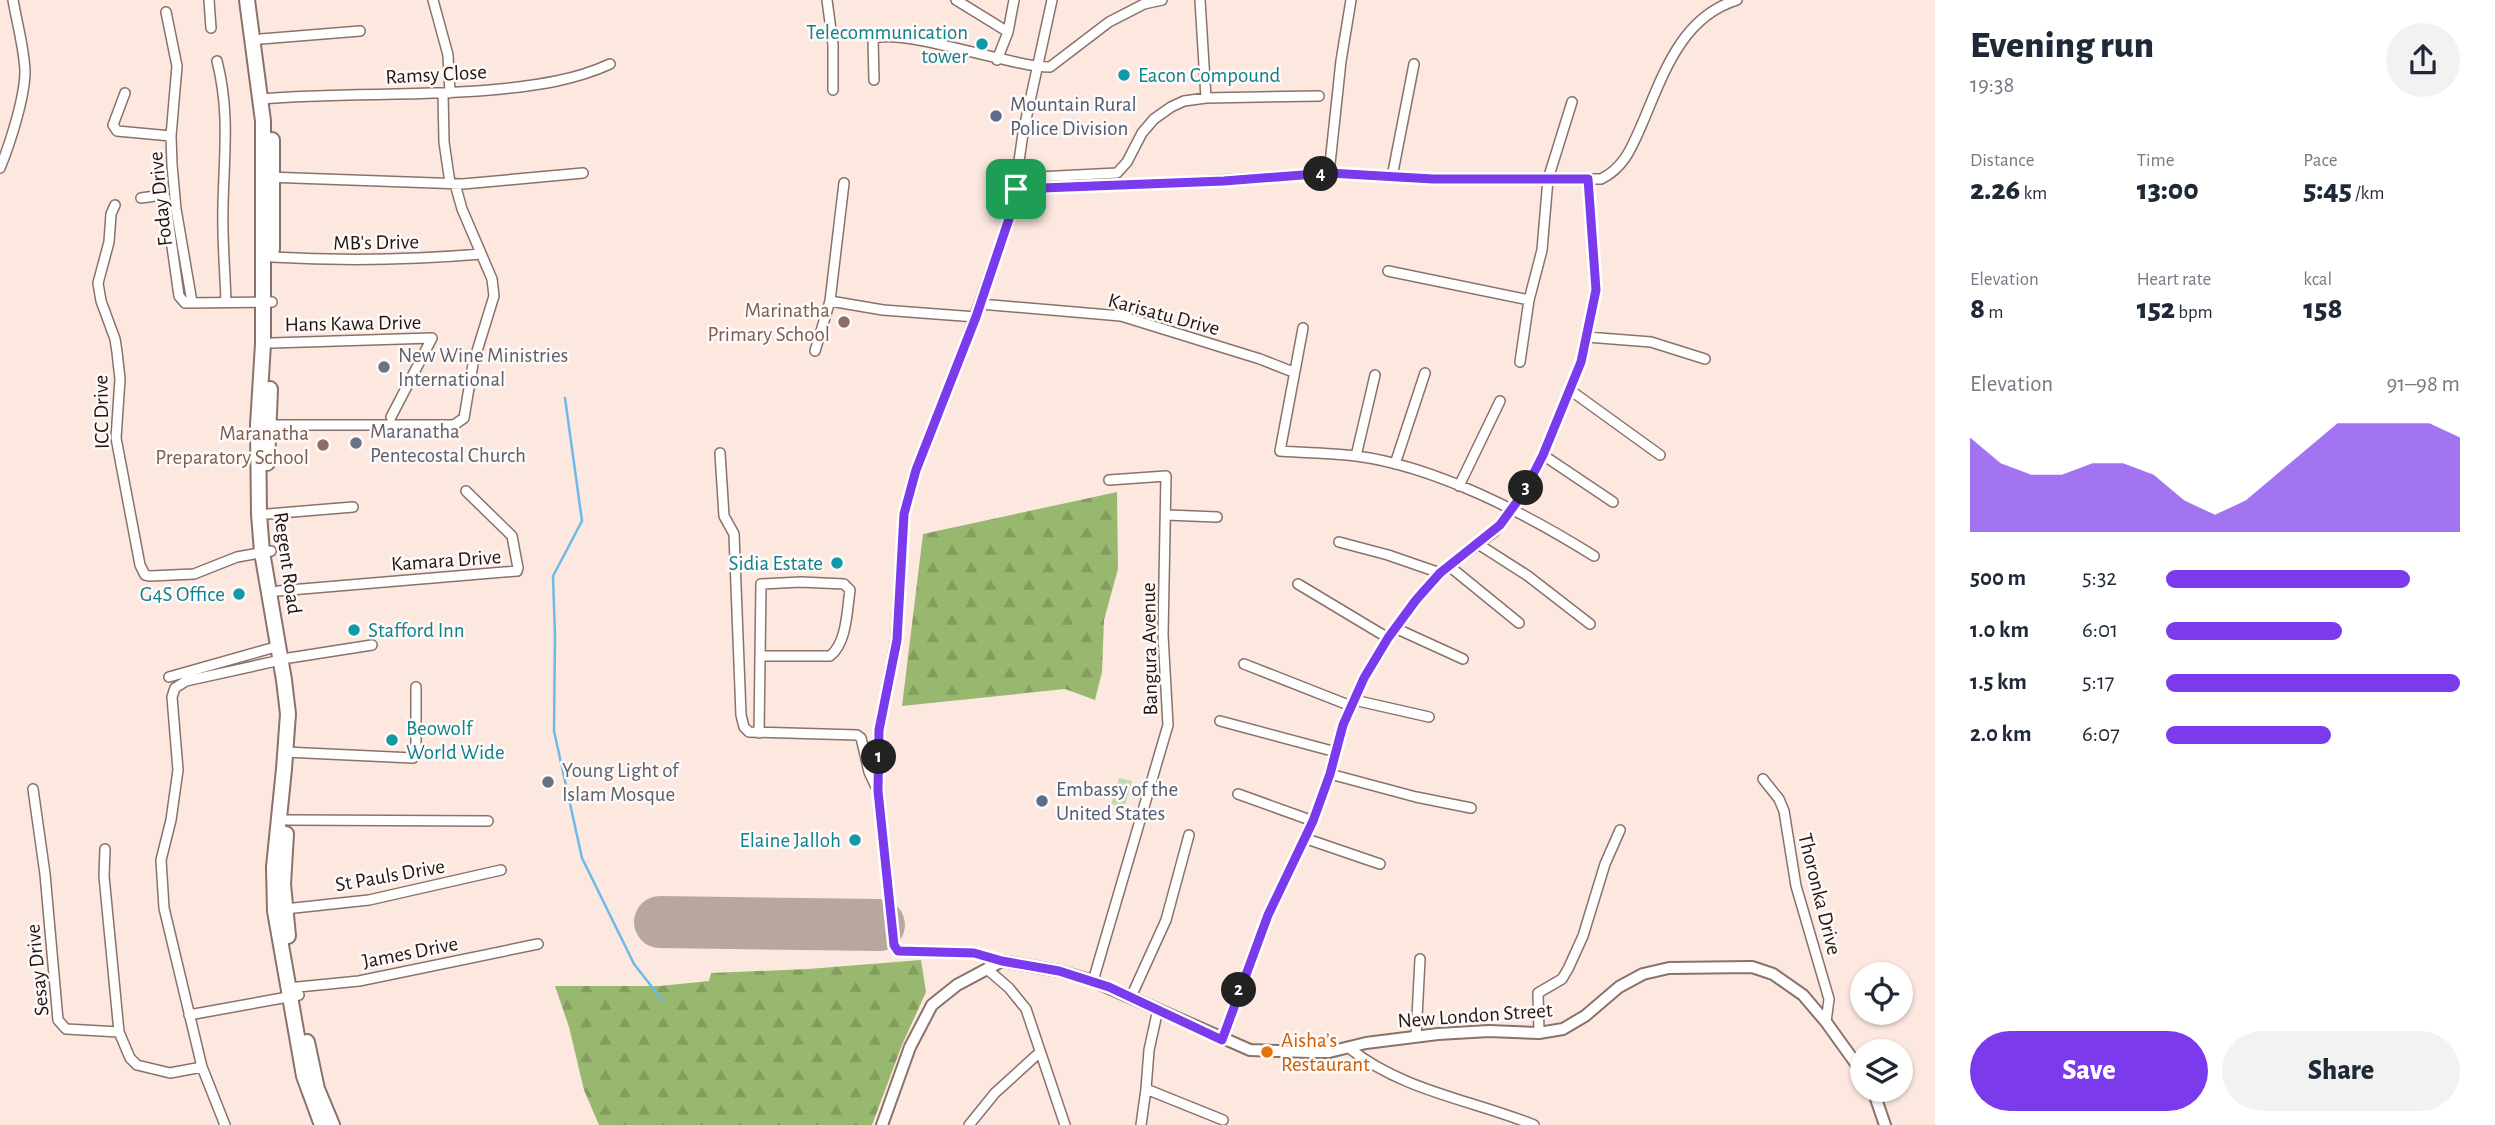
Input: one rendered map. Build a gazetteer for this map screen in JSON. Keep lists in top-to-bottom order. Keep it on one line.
{"streets":{"main road":["Regent Road"],"street":["Ramsy Close","Foday Drive","MB's Drive","Karisatu Drive","Hans Kawa Drive","ICC Drive","Kamara Drive","Bangura Avenue","St Pauls Drive","Thoronka Drive","James Drive","Sesay Drive","New London Street"]},"crossings":[["Ramsy Close","Regent Road"],["MB's Drive","Regent Road"],["Hans Kawa Drive","Regent Road"],["ICC Drive","Regent Road"],["Kamara Drive","Regent Road"],["Regent Road","St Pauls Drive"],["Regent Road","James Drive"],["Bangura Avenue","New London Street"],["Thoronka Drive","New London Street"]],"places":["Telecommunication tower","Eacon Compound","Mountain Rural Police Division","Marinatha Primary School","New Wine Ministries International","Maranatha Pentecostal Church","Maranatha Preparatory School","Sidia Estate","G4S Office","Stafford Inn","Beowolf World Wide","Young Light of Islam Mosque","Embassy of the United States","Elaine Jalloh","Aisha’s Restaurant"],"page":{"heading":["Evening run","19:38"],"stats":[["Distance","2.26 km"],["Time","13:00"],["Pace","5:45 /km"],["Elevation","8 m"],["Heart rate","152 bpm"],["kcal","158"]],"pins":["4","3","1","2"],"chart":["Elevation","91–98 m"],"list":[{"name":"500 m","note":"5:32"},{"name":"1.0 km","note":"6:01"},{"name":"1.5 km","note":"5:17"},{"name":"2.0 km","note":"6:07"}],"buttons":["Save","Share"]}}
